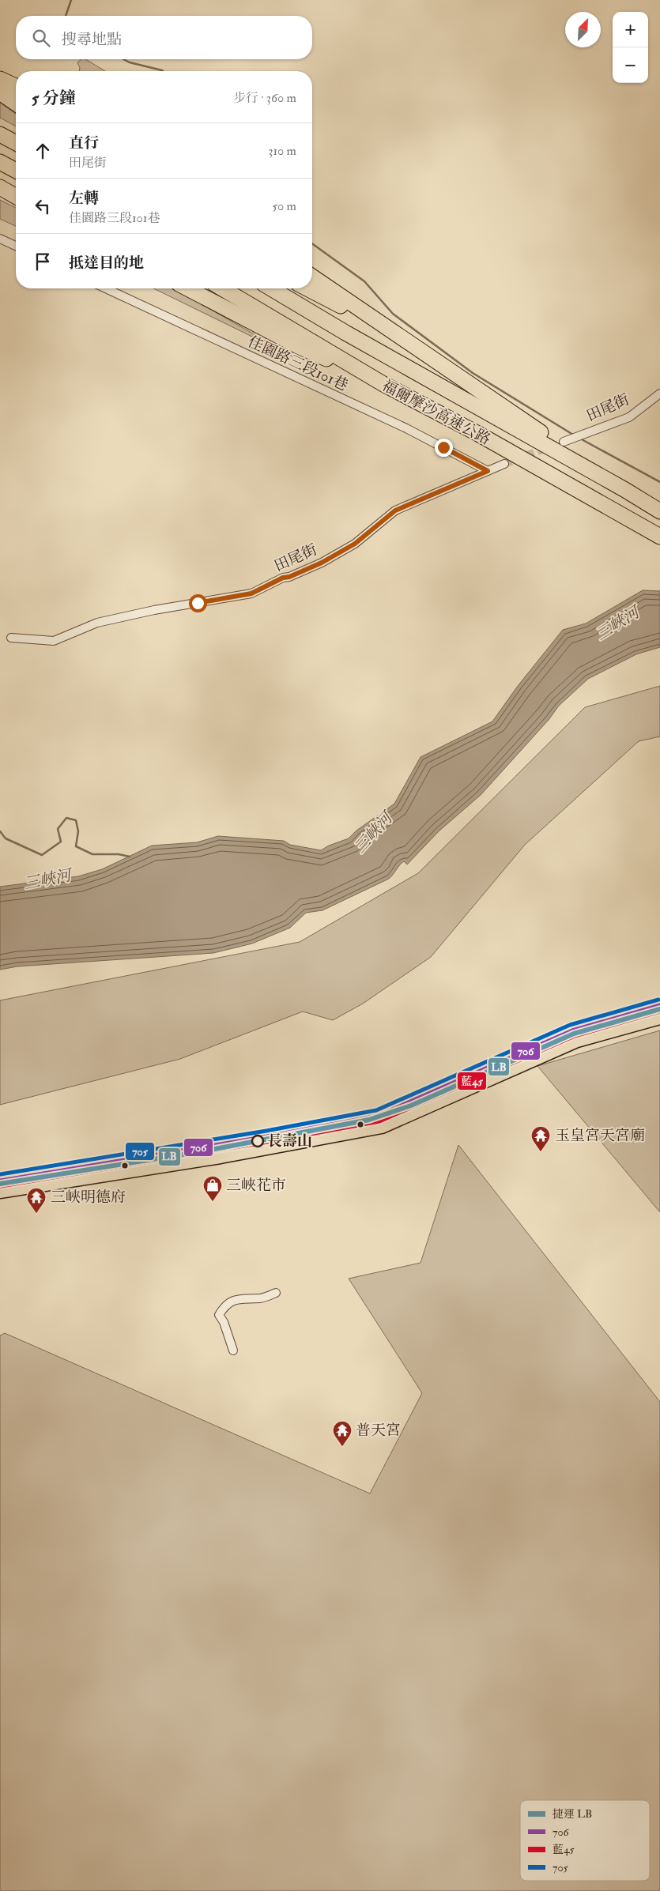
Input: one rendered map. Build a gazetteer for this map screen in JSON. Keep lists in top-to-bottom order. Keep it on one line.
{"streets":{"highway":["福爾摩沙高速公路"],"street":["佳園路三段101巷","田尾街"]},"crossings":[["佳園路三段101巷","田尾街"]],"water":["三峽河"],"places":{"other":["長壽山"],"temple":["玉皇宮天宮廟","三峽明德府","普天宮"],"shop":["三峽花市"]},"lines":["transit line 705","transit line 706","metro line LB","transit line 藍45"],"legend":["捷運 LB","706","藍45","705"],"north":"top right","page":{"map_buttons":["+","−"],"search":"搜尋地點","heading":["5 分鐘","步行 · 360 m"],"list":[["直行","田尾街","310 m"],["左轉","佳園路三段101巷","50 m"],"抵達目的地"]}}
